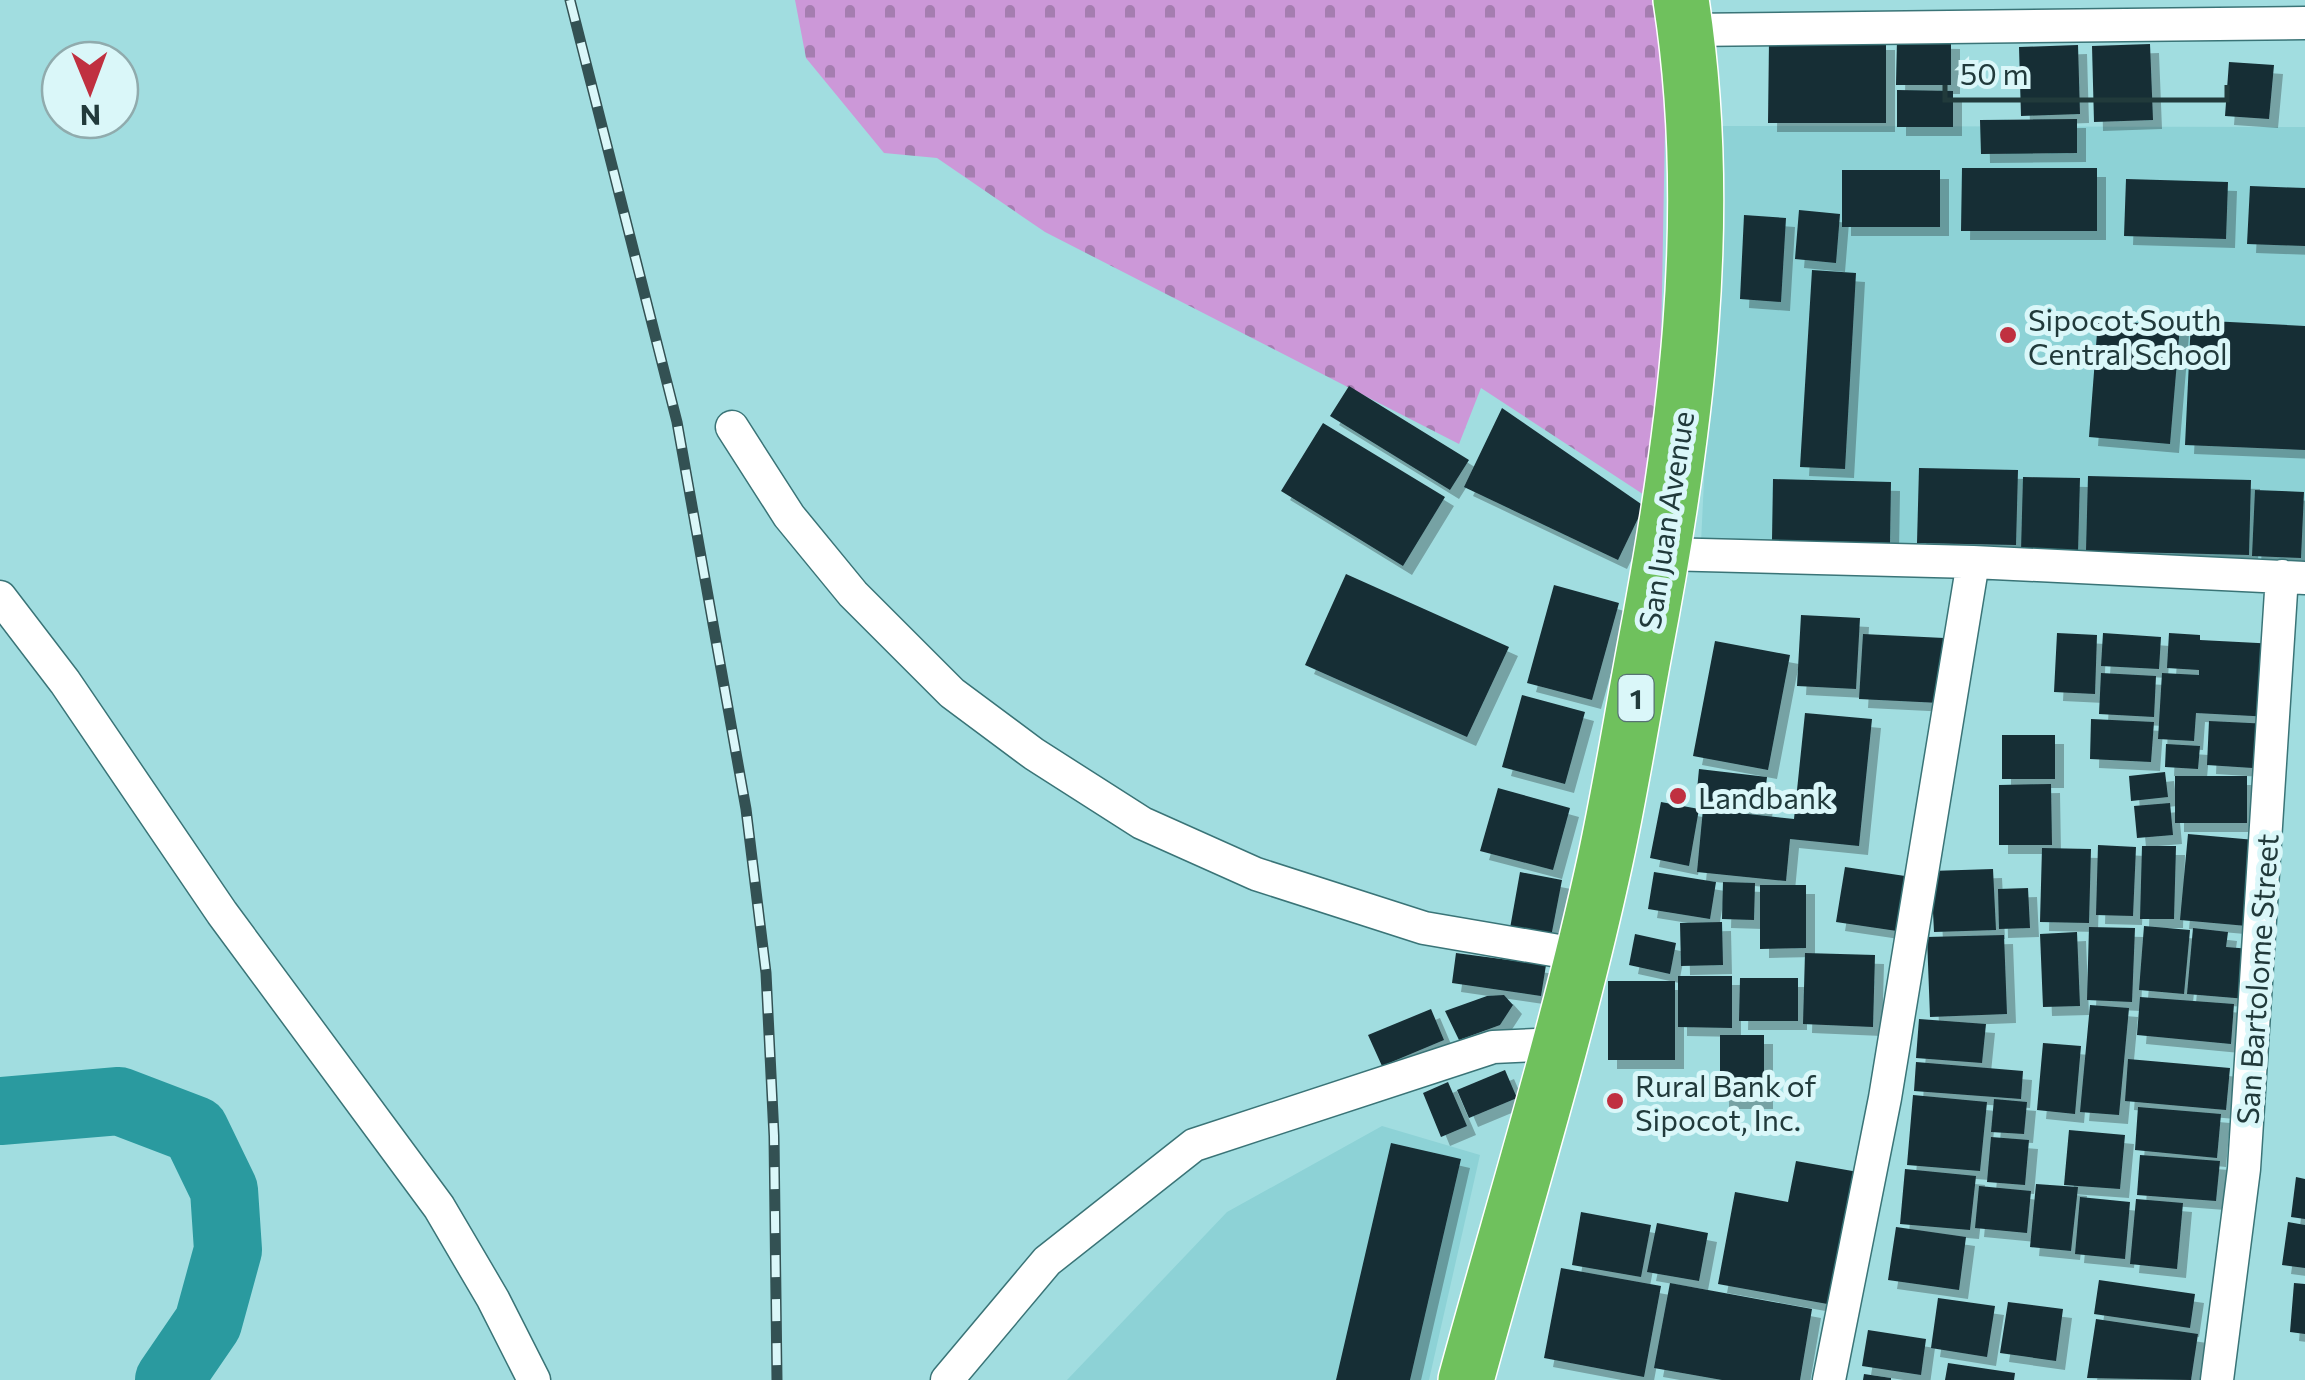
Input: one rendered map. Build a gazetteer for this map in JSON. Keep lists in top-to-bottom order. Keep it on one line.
{"streets":{"highway":["San Juan Avenue","1"],"street":["San Bartolome Street"]},"places":["Sipocot South Central School","Landbank","Rural Bank of Sipocot, Inc."],"scale_bar":"50 m","north":"bottom"}
